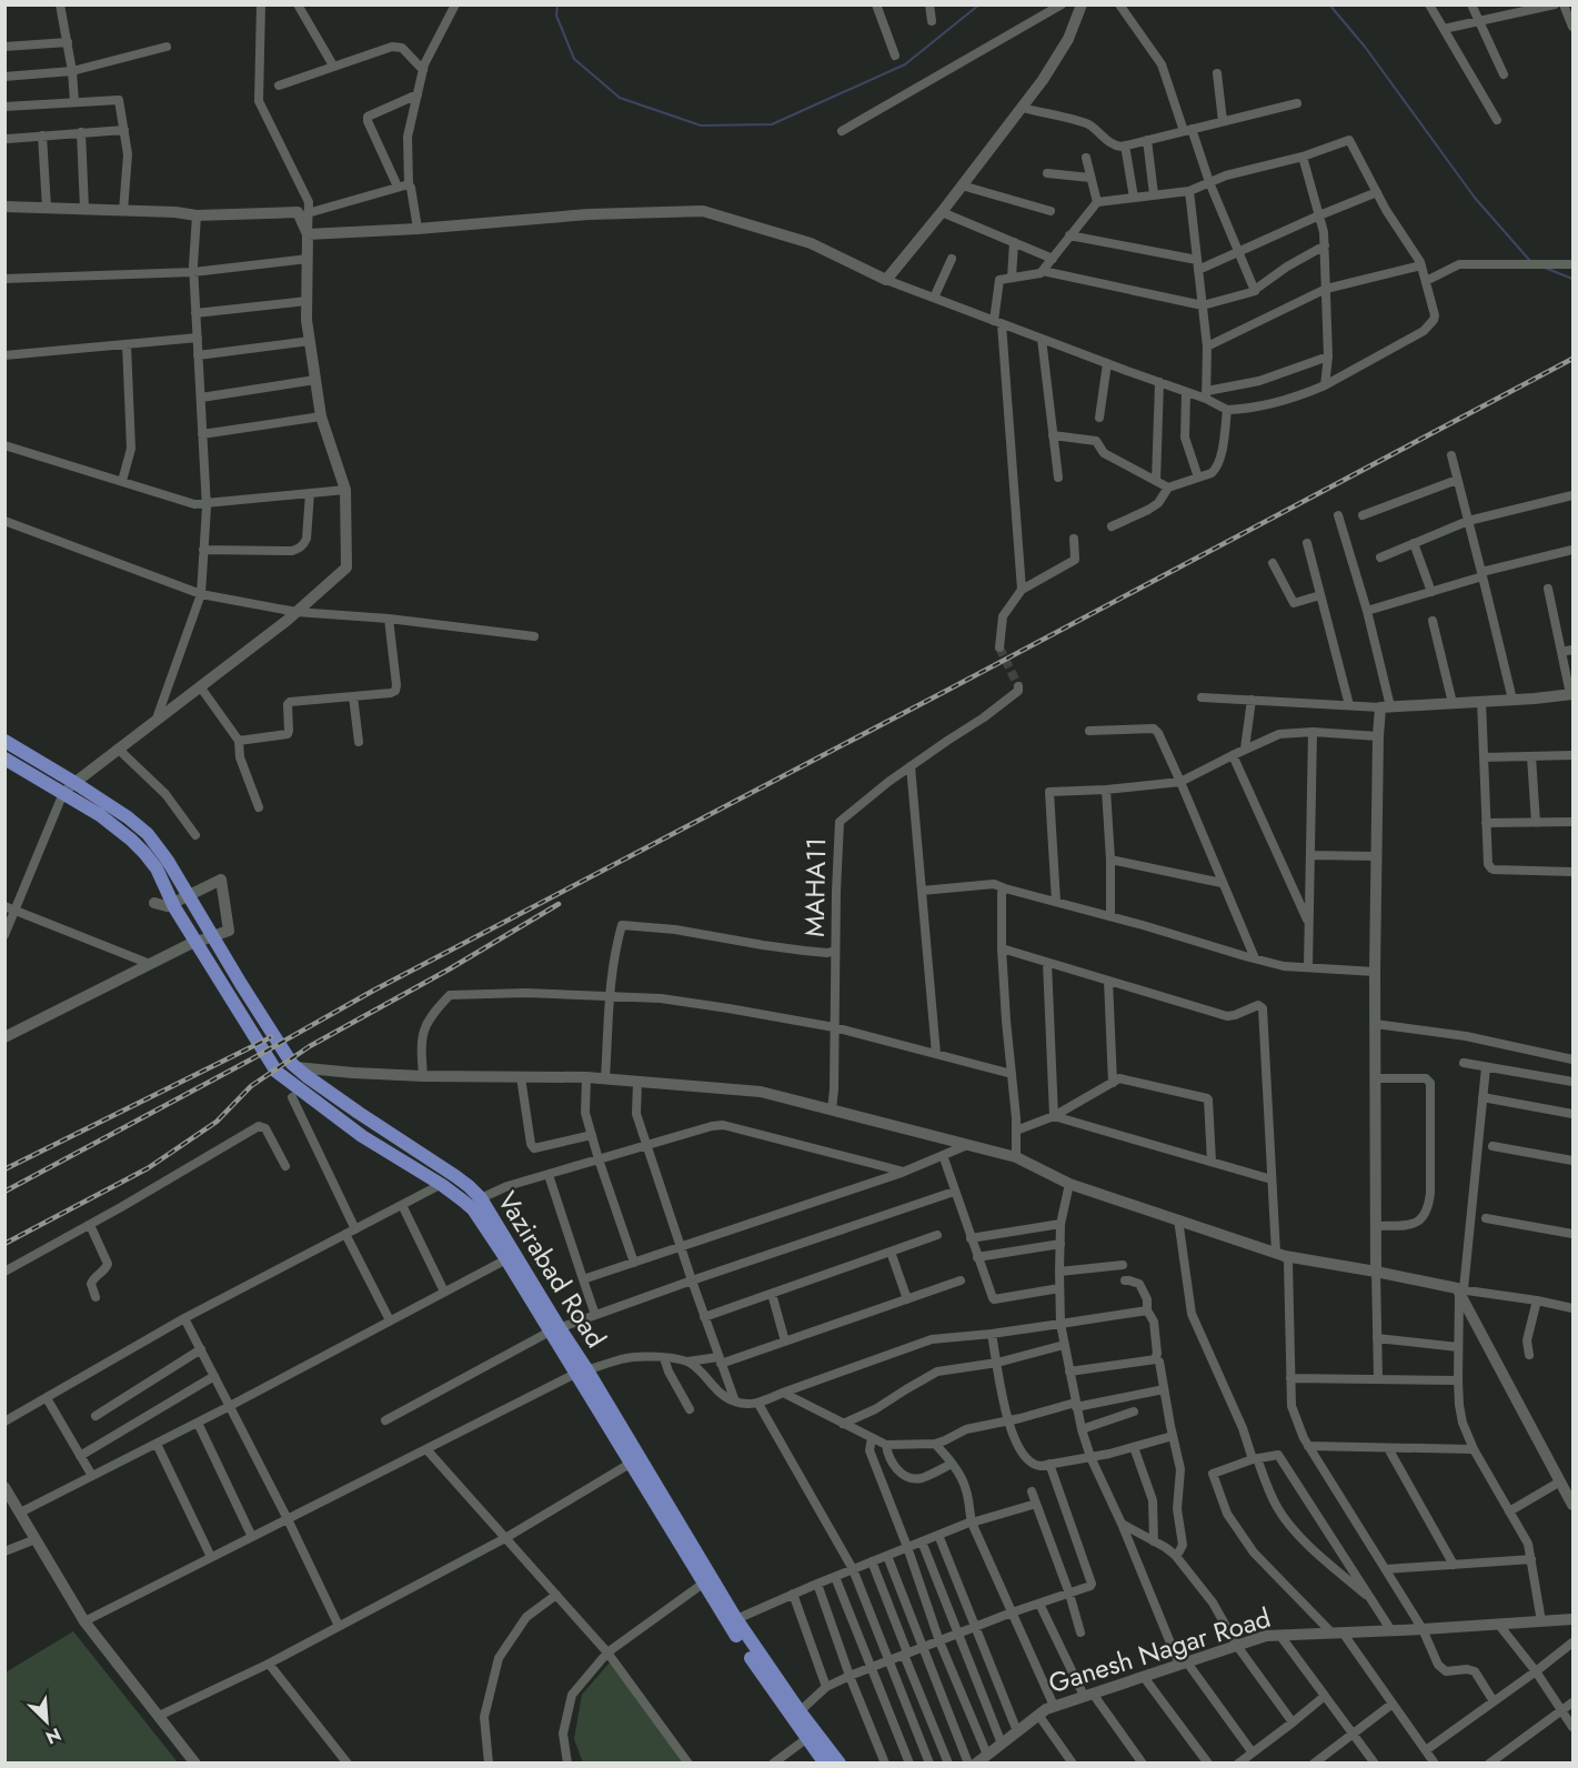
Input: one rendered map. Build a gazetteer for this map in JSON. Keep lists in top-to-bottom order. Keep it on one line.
{"streets":{"main road":["Vazirabad Road"],"street":["MAHA11","Ganesh Nagar Road"]},"north":"bottom right"}
